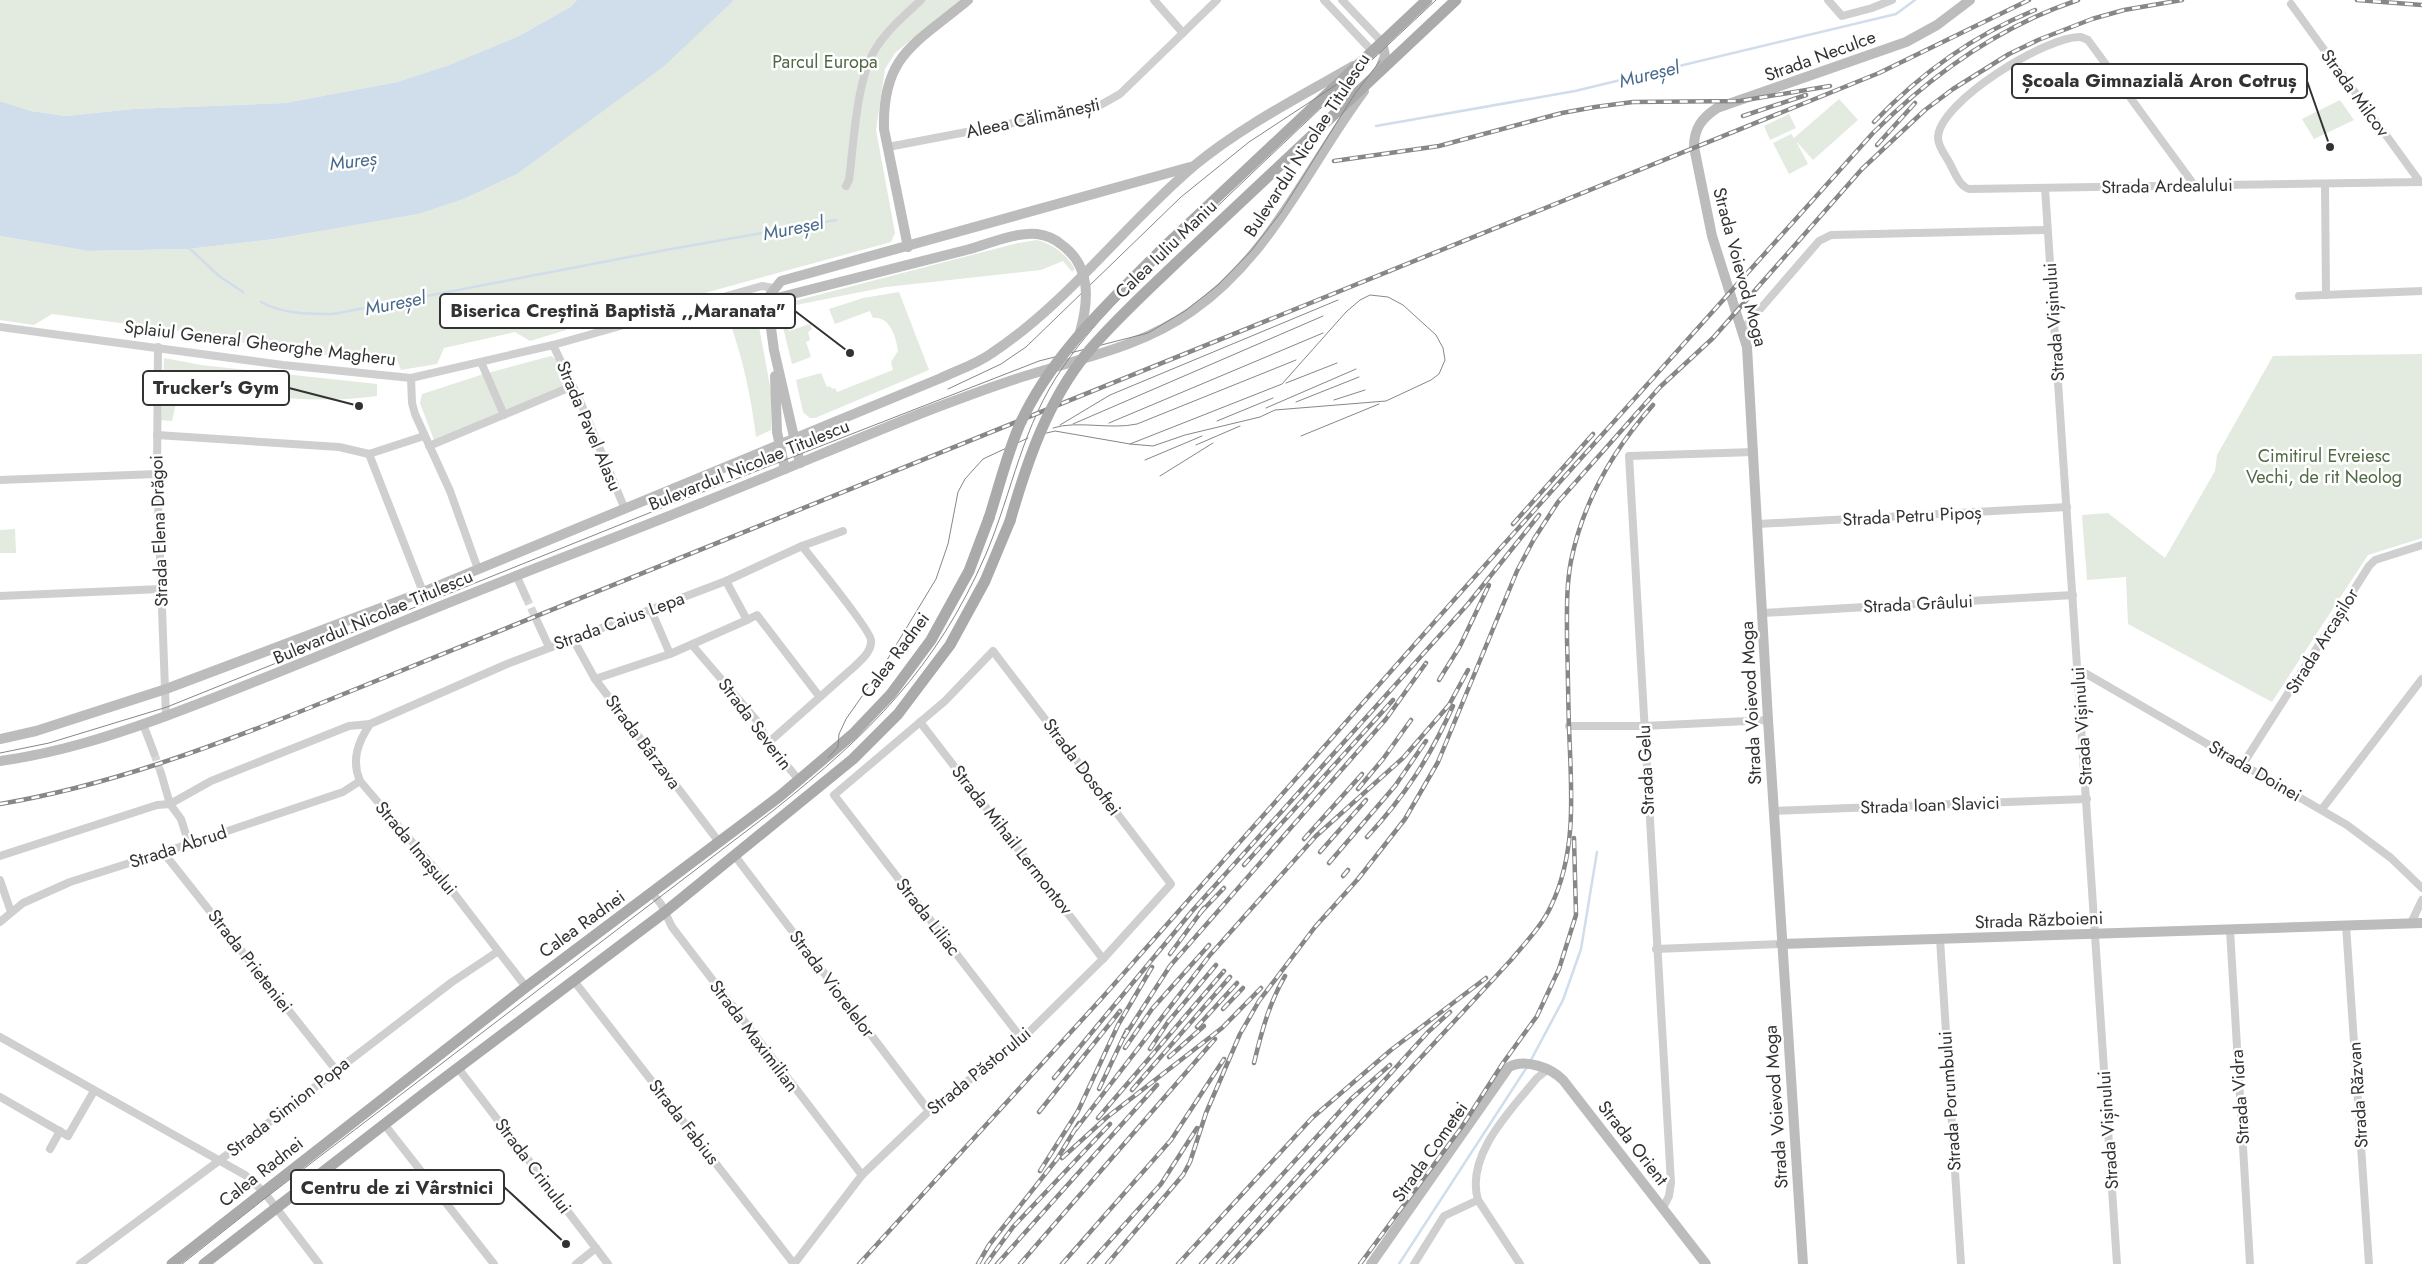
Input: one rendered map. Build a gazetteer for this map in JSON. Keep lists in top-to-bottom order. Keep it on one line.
{"streets":{"main road":["Calea Iuliu Maniu","Calea Radnei"],"street":["Strada Neculce","Strada Milcov","Aleea Călimănești","Bulevardul Nicolae Titulescu","Strada Ardealului","Strada Voievod Moga","Strada Vișinului","Splaiul General Gheorghe Magheru","Strada Pavel Alasu","Strada Petru Pipoș","Strada Elena Drăgoi","Strada Grâului","Strada Caius Lepa","Strada Arcașilor","Strada Severin","Strada Bârzava","Strada Dosoftei","Strada Gelu","Strada Doinei","Strada Ioan Slavici","Strada Mihail Lermontov","Strada Abrud","Strada Imașului","Strada Liliac","Strada Războieni","Strada Prieteniei","Strada Viorelelor","Strada Maximilian","Strada Păstorului","Strada Răzvan","Strada Vidra","Strada Porumbului","Strada Simion Popa","Strada Fabius","Strada Orient","Strada Cometei","Strada Crinului"]},"crossings":[["Strada Neculce","Strada Voievod Moga"],["Strada Milcov","Strada Ardealului"],["Bulevardul Nicolae Titulescu","Calea Iuliu Maniu"],["Bulevardul Nicolae Titulescu","Splaiul General Gheorghe Magheru"],["Bulevardul Nicolae Titulescu","Strada Pavel Alasu"],["Bulevardul Nicolae Titulescu","Strada Elena Drăgoi"],["Strada Ardealului","Strada Vișinului"],["Calea Iuliu Maniu","Calea Radnei"],["Strada Voievod Moga","Strada Petru Pipoș"],["Strada Voievod Moga","Strada Grâului"],["Strada Voievod Moga","Strada Gelu"],["Strada Voievod Moga","Strada Ioan Slavici"],["Strada Voievod Moga","Strada Războieni"],["Strada Vișinului","Strada Petru Pipoș"],["Strada Vișinului","Strada Grâului"],["Strada Vișinului","Strada Doinei"],["Strada Vișinului","Strada Ioan Slavici"],["Strada Vișinului","Strada Războieni"],["Splaiul General Gheorghe Magheru","Strada Pavel Alasu"],["Splaiul General Gheorghe Magheru","Strada Elena Drăgoi"],["Strada Caius Lepa","Strada Bârzava"],["Strada Arcașilor","Strada Doinei"],["Calea Radnei","Strada Severin"],["Calea Radnei","Strada Bârzava"],["Calea Radnei","Strada Imașului"],["Calea Radnei","Strada Viorelelor"],["Calea Radnei","Strada Maximilian"],["Calea Radnei","Strada Fabius"],["Calea Radnei","Strada Crinului"],["Strada Dosoftei","Strada Mihail Lermontov"],["Strada Dosoftei","Strada Liliac"],["Strada Dosoftei","Strada Păstorului"],["Strada Gelu","Strada Războieni"],["Strada Gelu","Strada Orient"],["Strada Mihail Lermontov","Strada Liliac"],["Strada Mihail Lermontov","Strada Păstorului"],["Strada Abrud","Strada Imașului"],["Strada Abrud","Strada Prieteniei"],["Strada Imașului","Strada Simion Popa"],["Strada Liliac","Strada Păstorului"],["Strada Războieni","Strada Răzvan"],["Strada Războieni","Strada Vidra"],["Strada Războieni","Strada Porumbului"],["Strada Prieteniei","Strada Simion Popa"],["Strada Viorelelor","Strada Păstorului"],["Strada Maximilian","Strada Păstorului"],["Strada Păstorului","Strada Fabius"],["Strada Orient","Strada Cometei"]],"water":["Mureșel","Mureș"],"parks":["Parcul Europa","Cimitirul Evreiesc Vechi, de rit Neolog"],"places":["Școala Gimnazială Aron Cotruș","Biserica Creștină Baptistă ,,Maranata\"","Trucker's Gym","Centru de zi Vârstnici"]}
